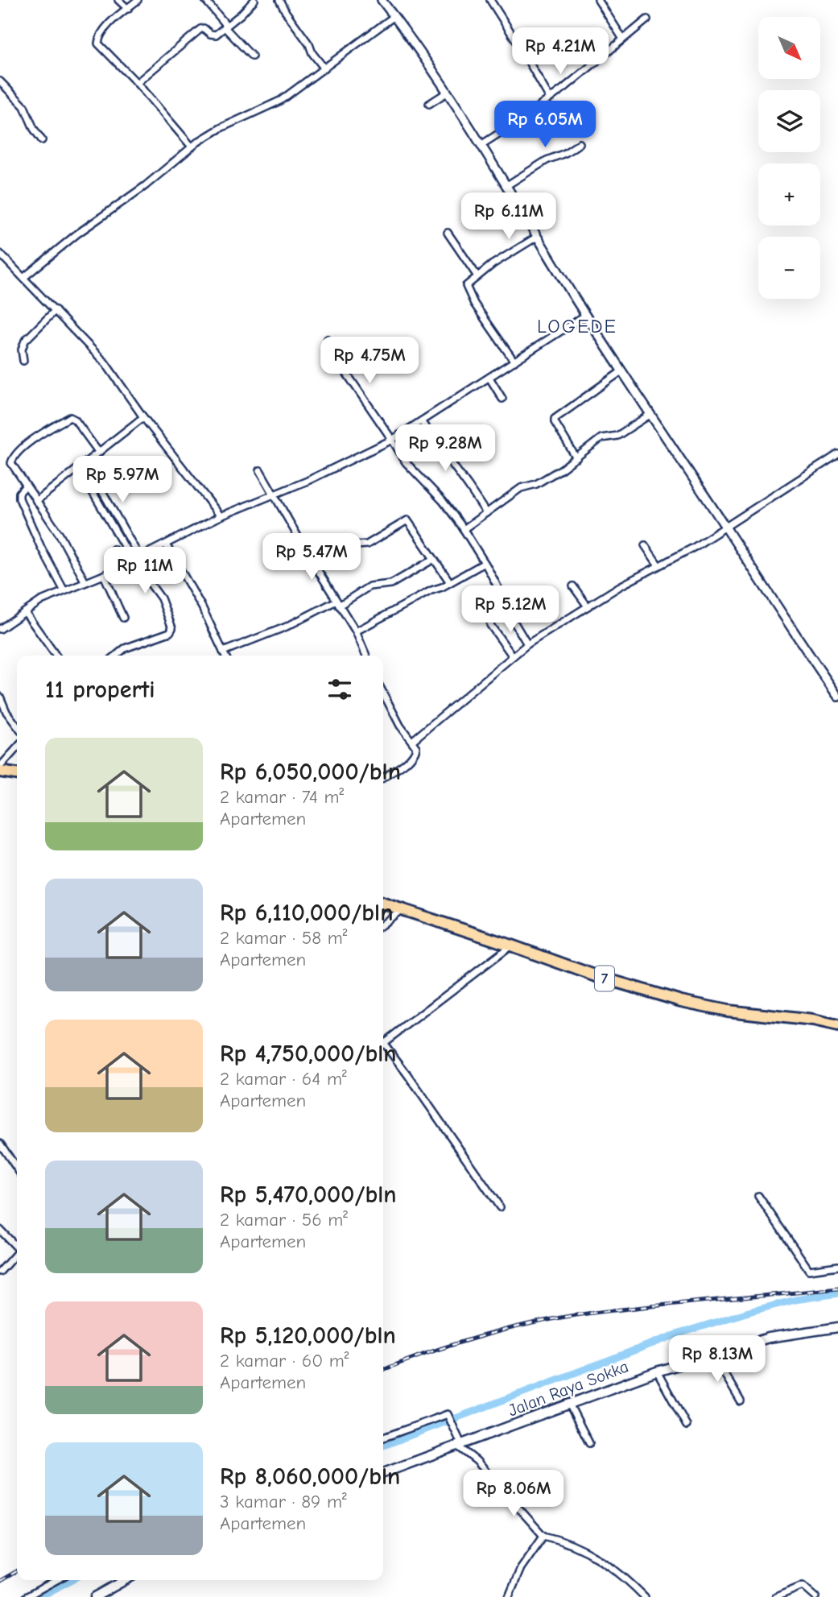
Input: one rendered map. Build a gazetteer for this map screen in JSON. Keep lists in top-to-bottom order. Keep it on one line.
{"streets":{"highway":["7"],"main road":["Jalan Raya Sokka"]},"districts":["LOGEDE"],"north":"bottom right","page":{"map_buttons":["+","−"],"price":["Rp 4.21M","Rp 6.05M","Rp 6.11M","Rp 4.75M","Rp 9.28M","Rp 5.97M","Rp 5.47M","Rp 11M","Rp 5.12M","Rp 8.13M","Rp 8.06M"],"heading":"11 properti","list":[{"name":"Rp 6,050,000/bln","note":"2 kamar · 74 m² · Apartemen"},{"name":"Rp 6,110,000/bln","note":"2 kamar · 58 m² · Apartemen"},{"name":"Rp 4,750,000/bln","note":"2 kamar · 64 m² · Apartemen"},{"name":"Rp 5,470,000/bln","note":"2 kamar · 56 m² · Apartemen"},{"name":"Rp 5,120,000/bln","note":"2 kamar · 60 m² · Apartemen"},{"name":"Rp 8,060,000/bln","note":"3 kamar · 89 m² · Apartemen"}]}}
